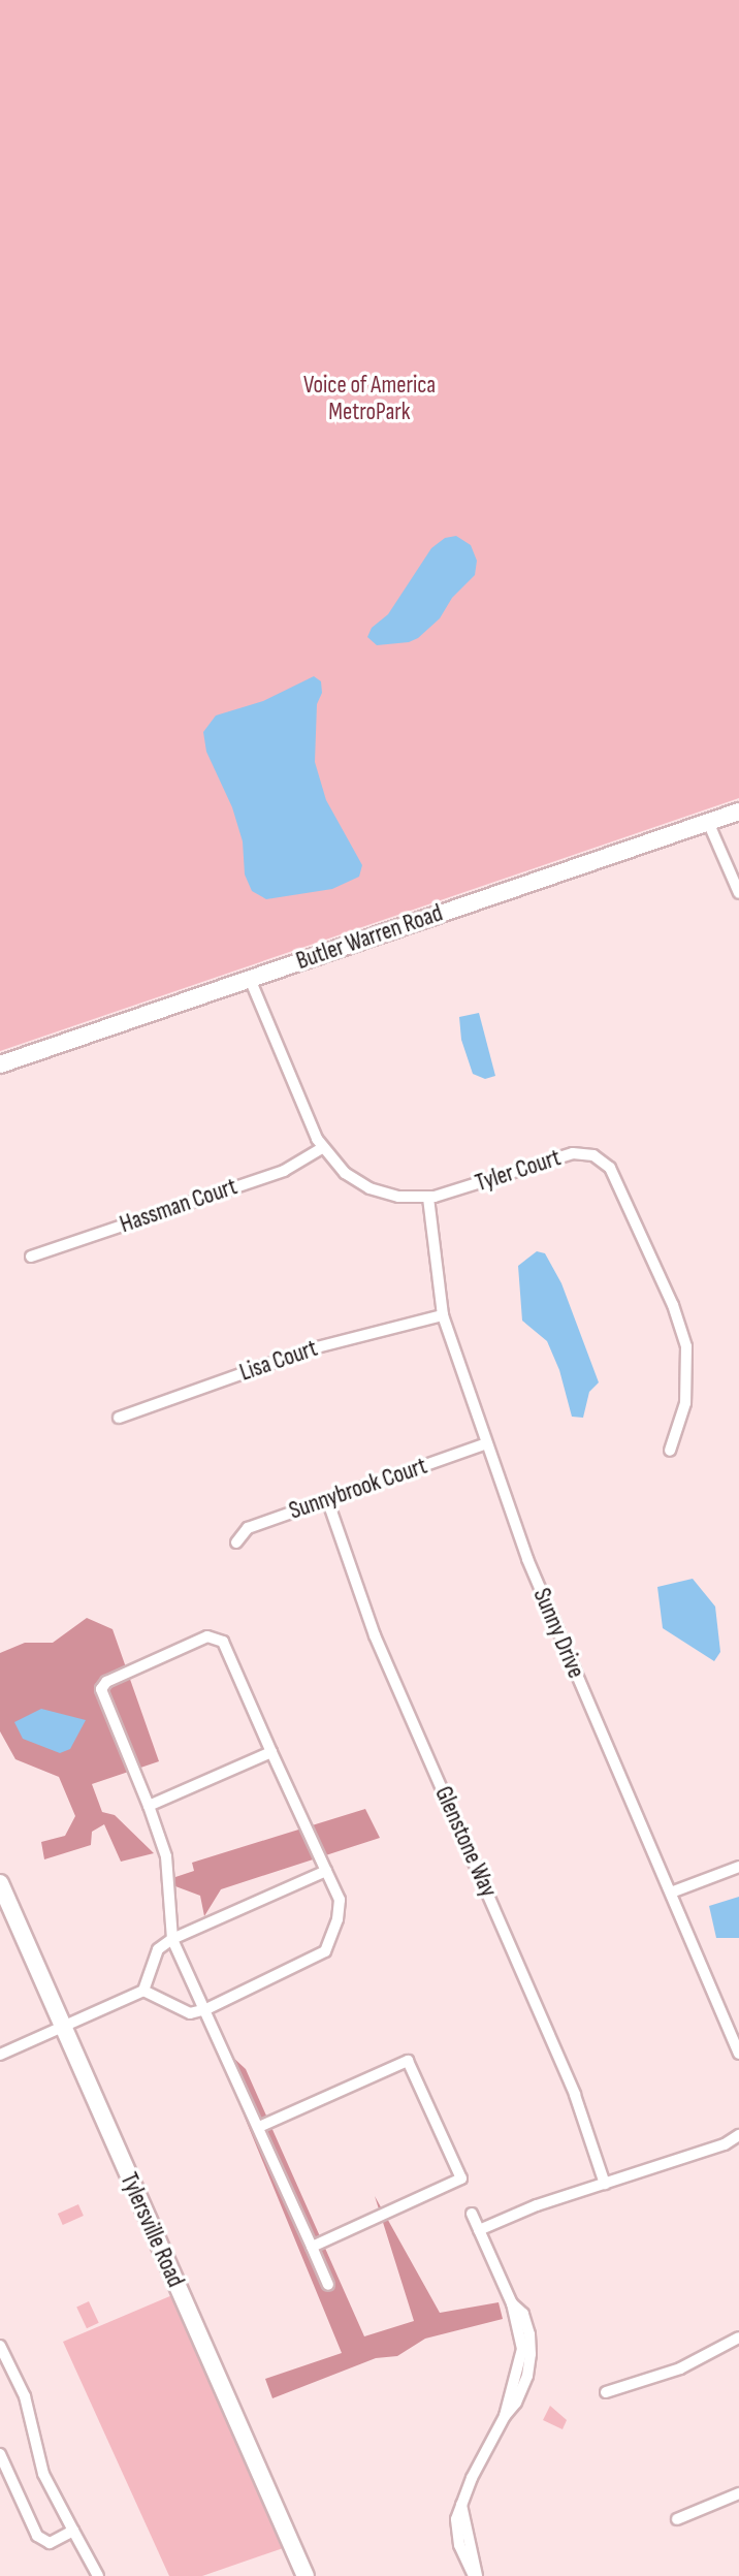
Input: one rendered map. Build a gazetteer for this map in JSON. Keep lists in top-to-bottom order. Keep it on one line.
{"streets":{"main road":["Butler Warren Road","Tylersville Road"],"street":["Tyler Court","Hassman Court","Lisa Court","Sunnybrook Court","Sunny Drive","Glenstone Way"]},"crossings":[["Butler Warren Road","Tyler Court"],["Tyler Court","Hassman Court"],["Tyler Court","Sunny Drive"],["Lisa Court","Sunny Drive"],["Sunnybrook Court","Sunny Drive"],["Sunnybrook Court","Glenstone Way"]],"parks":["Voice of America MetroPark"]}
